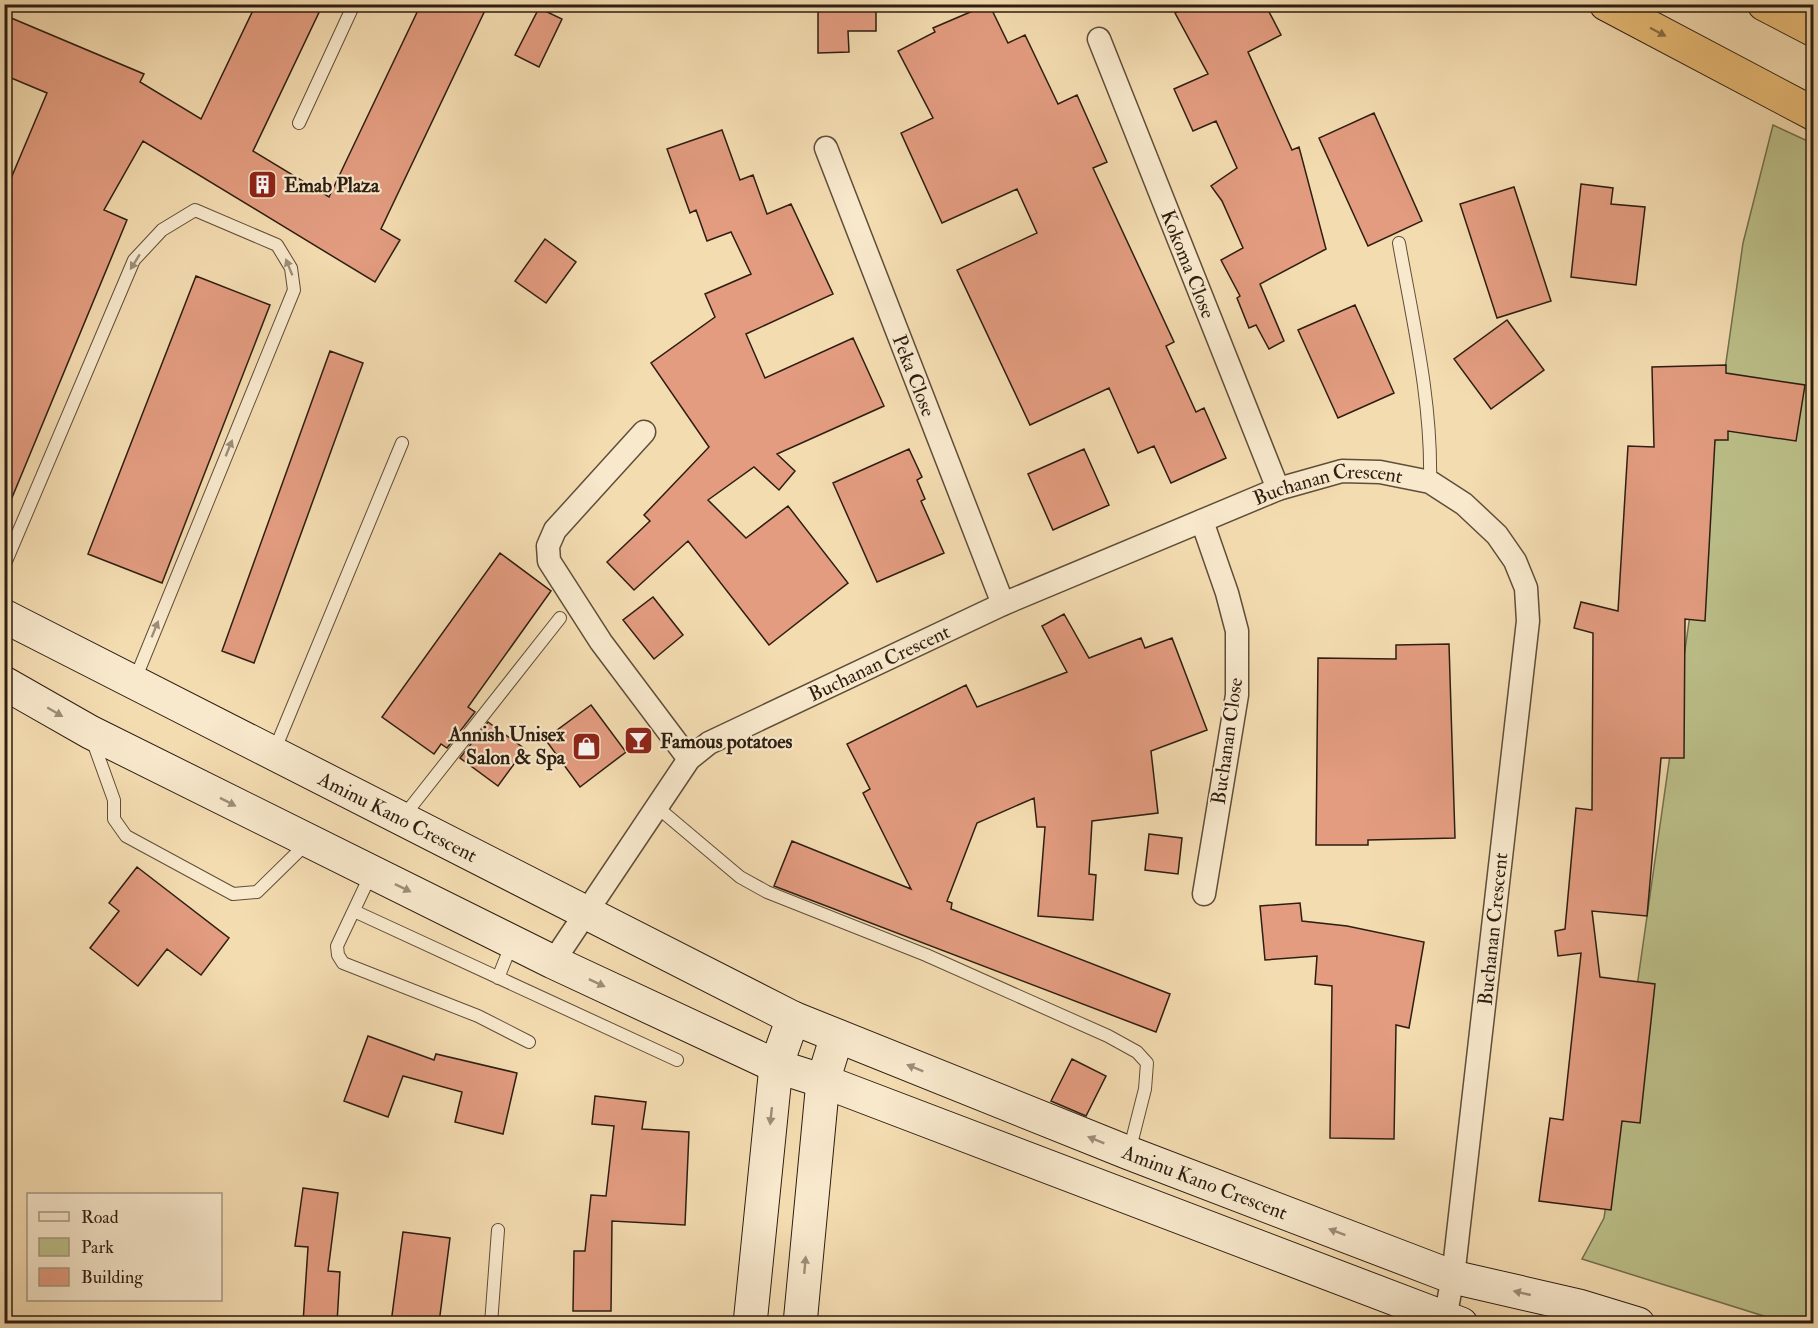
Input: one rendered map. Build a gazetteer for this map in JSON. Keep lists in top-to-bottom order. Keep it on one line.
{"streets":{"main road":["Aminu Kano Crescent"],"street":["Kokoma Close","Peka Close","Buchanan Crescent","Buchanan Close"]},"crossings":[["Kokoma Close","Buchanan Crescent"],["Peka Close","Buchanan Crescent"],["Buchanan Crescent","Buchanan Close"],["Buchanan Crescent","Aminu Kano Crescent"]],"places":{"building":["Emab Plaza"],"bar":["Famous potatoes"],"shop":["Annish Unisex Salon & Spa"]},"legend":["Road","Park","Building"]}
